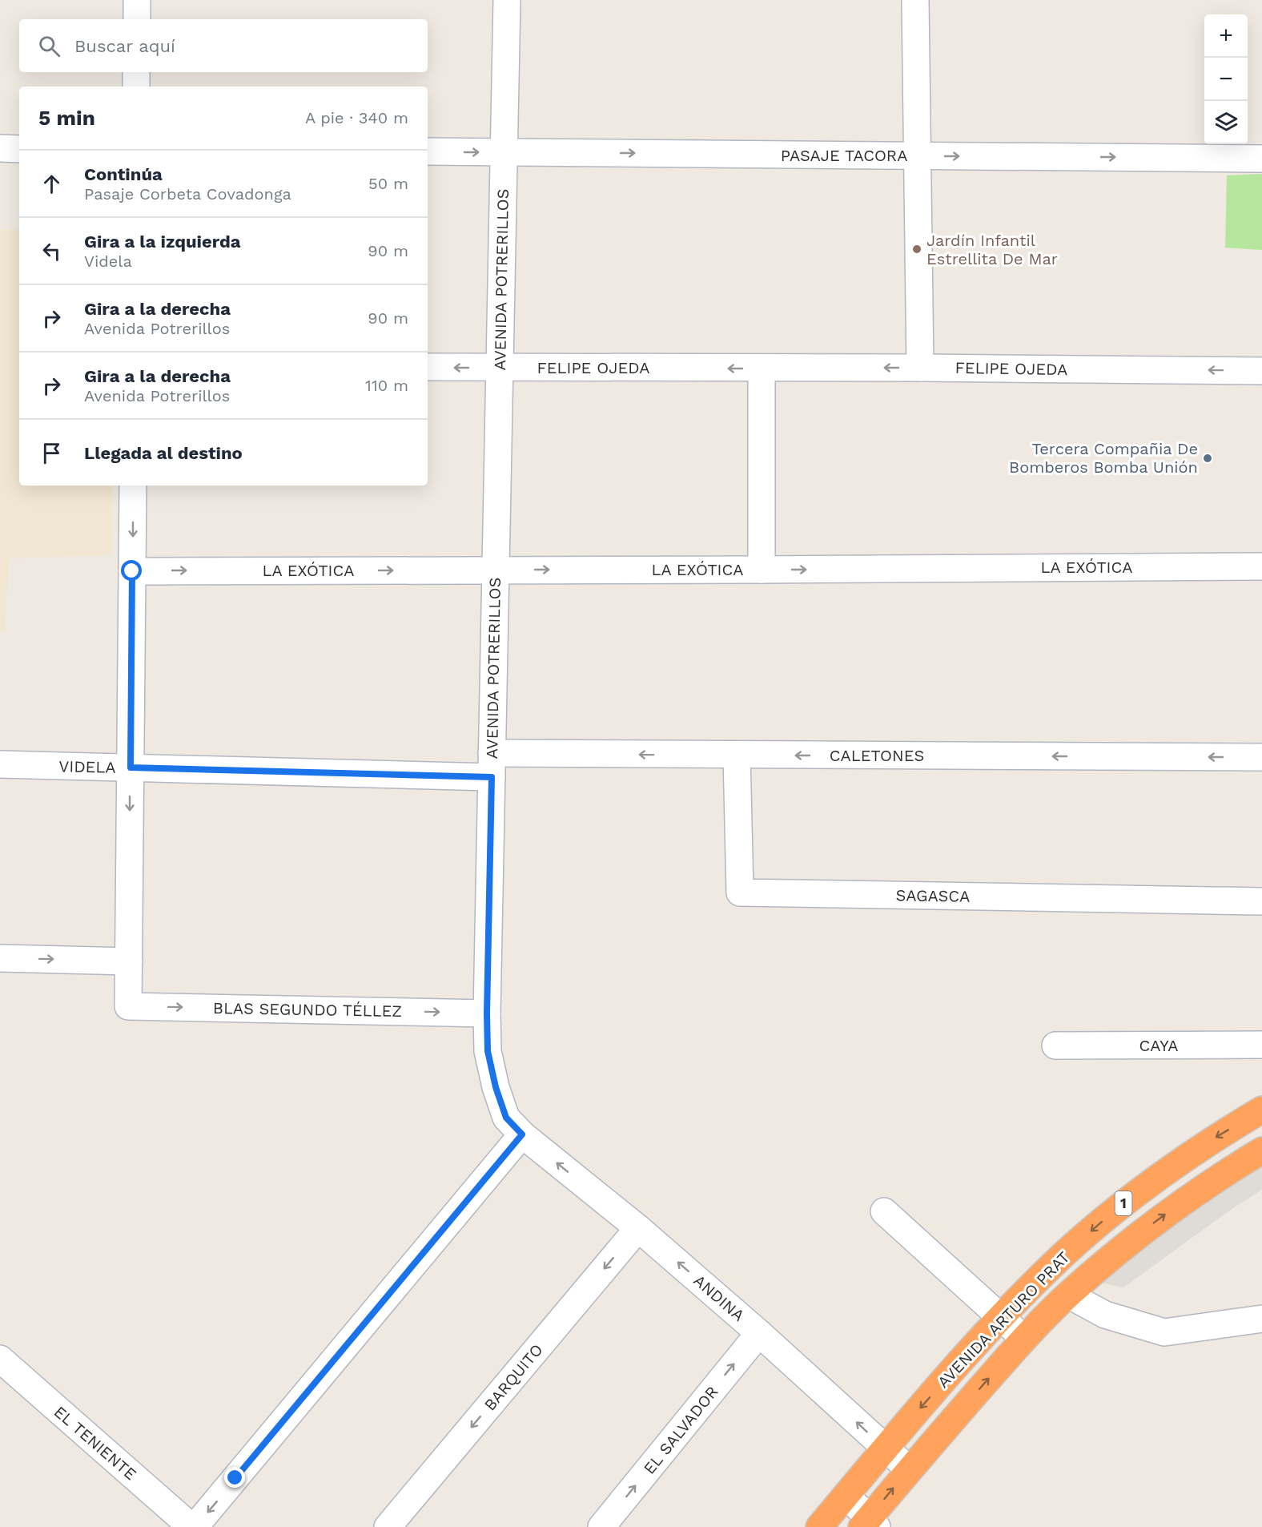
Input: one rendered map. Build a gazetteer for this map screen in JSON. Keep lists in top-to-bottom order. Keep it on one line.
{"streets":{"highway":["1","AVENIDA ARTURO PRAT"],"street":["PASAJE TACORA","AVENIDA POTRERILLOS","FELIPE OJEDA","LA EXÓTICA","CALETONES","VIDELA","SAGASCA","BLAS SEGUNDO TÉLLEZ","CAYA","ANDINA","BARQUITO","EL SALVADOR","EL TENIENTE"]},"crossings":[["PASAJE TACORA","AVENIDA POTRERILLOS"],["AVENIDA POTRERILLOS","FELIPE OJEDA"],["AVENIDA POTRERILLOS","LA EXÓTICA"],["AVENIDA POTRERILLOS","CALETONES"],["AVENIDA POTRERILLOS","VIDELA"],["AVENIDA POTRERILLOS","BLAS SEGUNDO TÉLLEZ"],["AVENIDA POTRERILLOS","ANDINA"],["CALETONES","VIDELA"],["CALETONES","SAGASCA"],["ANDINA","AVENIDA ARTURO PRAT"],["ANDINA","BARQUITO"],["ANDINA","EL SALVADOR"]],"one_way":["PASAJE TACORA","FELIPE OJEDA","LA EXÓTICA","CALETONES","BLAS SEGUNDO TÉLLEZ","EL SALVADOR"],"places":["Jardín Infantil Estrellita De Mar","Tercera Compañia De Bomberos Bomba Unión"],"page":{"map_buttons":["+","−"],"search":"Buscar aquí","heading":["5 min","A pie · 340 m"],"list":[["Continúa","Pasaje Corbeta Covadonga","50 m"],["Gira a la izquierda","Videla","90 m"],["Gira a la derecha","Avenida Potrerillos","90 m"],["Gira a la derecha","Avenida Potrerillos","110 m"],"Llegada al destino"]}}
